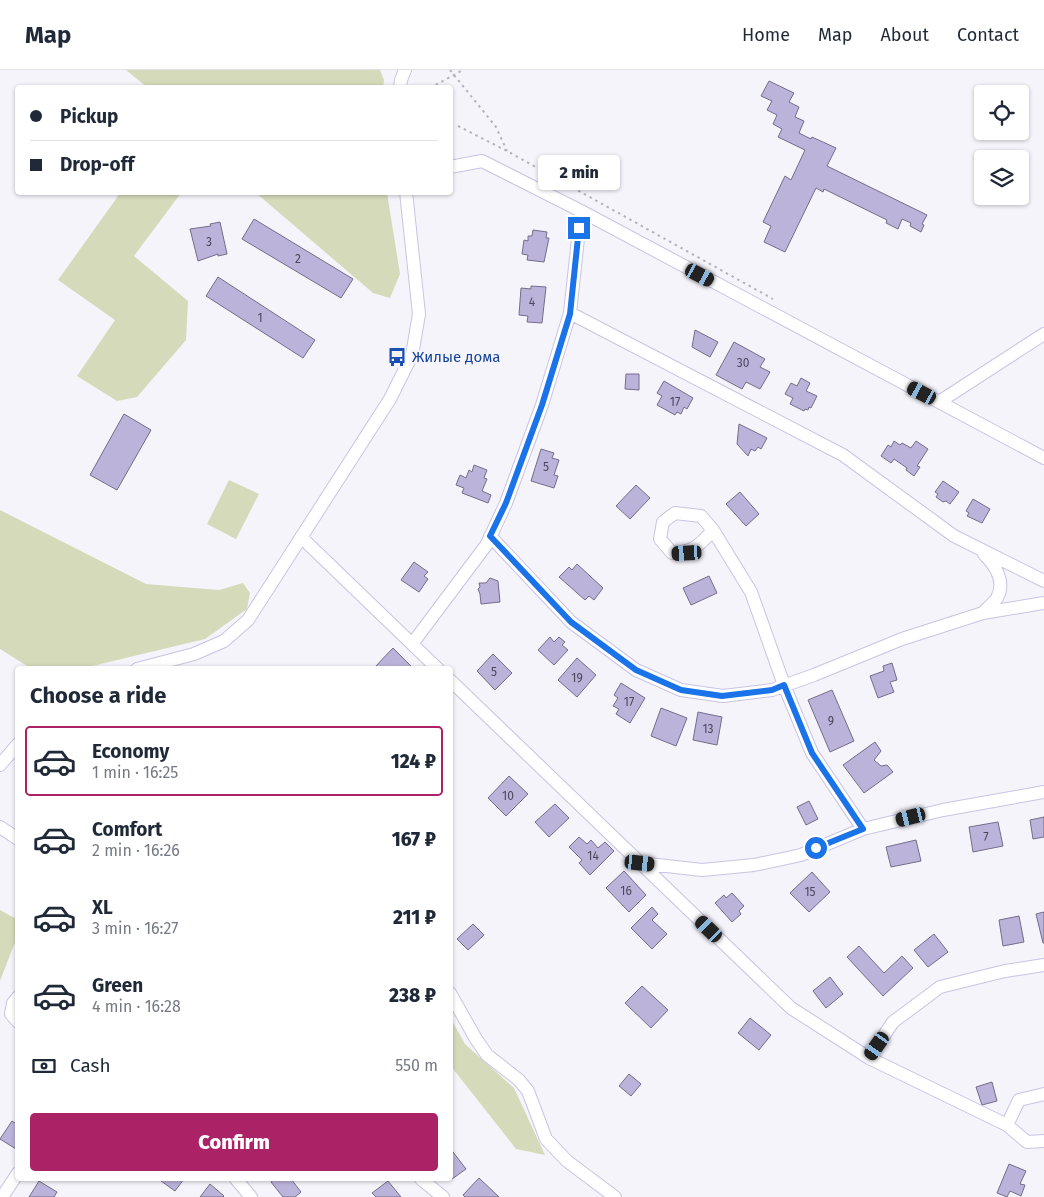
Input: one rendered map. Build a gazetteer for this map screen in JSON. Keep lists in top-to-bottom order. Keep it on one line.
{"places":{"bus stop":["Жилые дома"]},"house_numbers":["3","2","4","1","30","17","5","5","19","17","9","13","10","7","14","16","15"],"page":{"header":"Map","nav":["Home","Map","About","Contact"],"banner":["Pickup","Drop-off"],"bubble":"2 min","heading":"Choose a ride","list":[{"name":"Economy","note":"1 min · 16:25","value":"124 ₽"},{"name":"Comfort","note":"2 min · 16:26","value":"167 ₽"},{"name":"XL","note":"3 min · 16:27","value":"211 ₽"},{"name":"Green","note":"4 min · 16:28","value":"238 ₽"}],"pay":["Cash","550 m"],"buttons":"Confirm"}}
